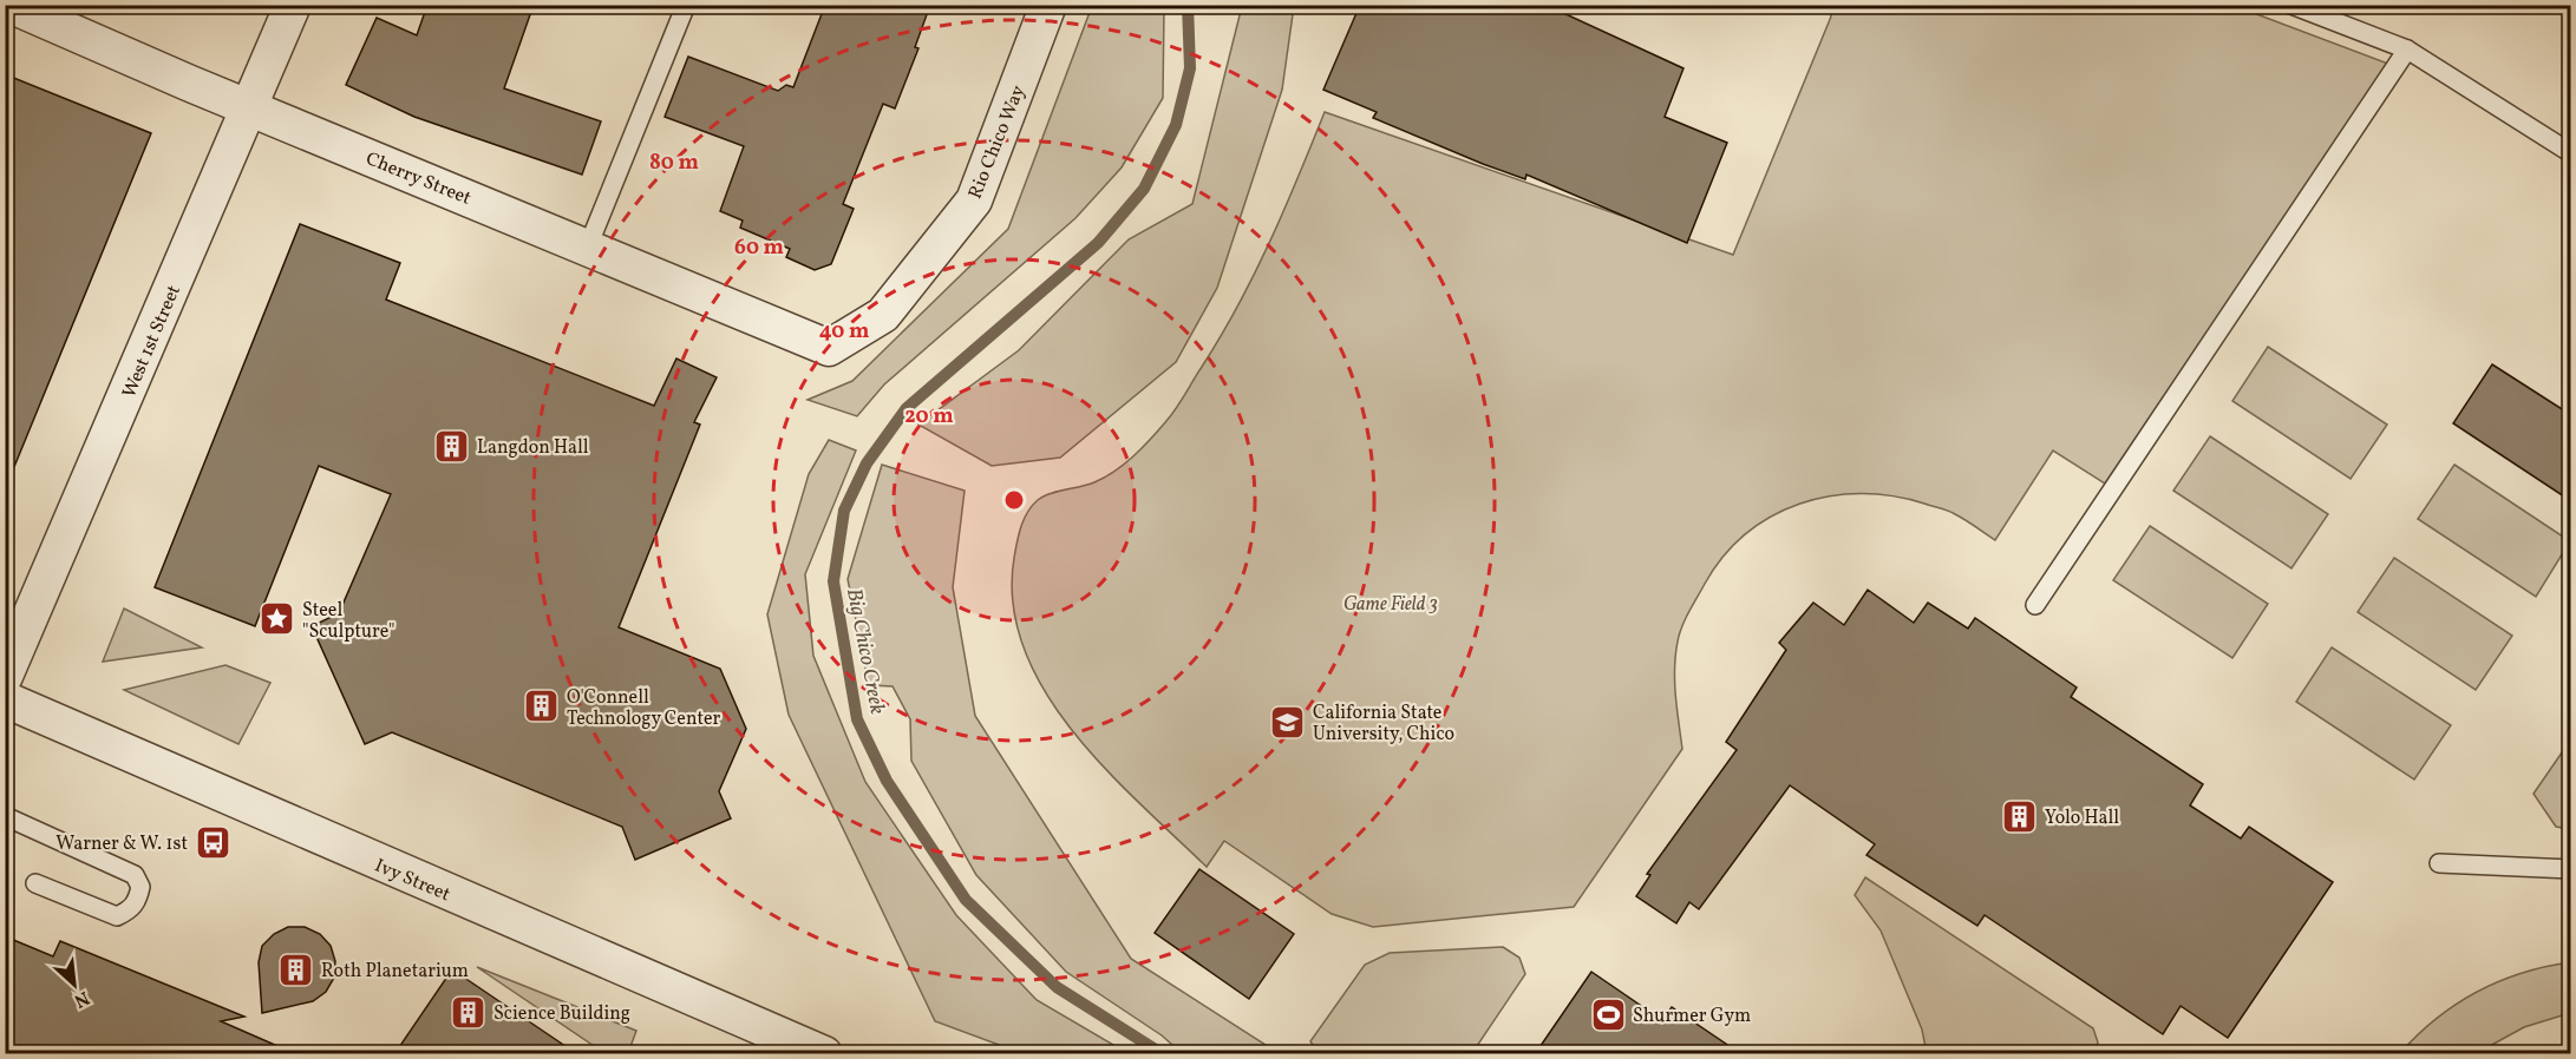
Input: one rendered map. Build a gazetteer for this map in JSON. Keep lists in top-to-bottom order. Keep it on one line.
{"streets":{"street":["Rio Chico Way","Cherry Street","West 1st Street","Ivy Street"]},"crossings":[["Rio Chico Way","Cherry Street"],["Cherry Street","West 1st Street"]],"water":["Big Chico Creek"],"parks":["Game Field 3"],"places":{"building":["Langdon Hall","O'Connell Technology Center","Yolo Hall","Roth Planetarium","Science Building"],"place":["Steel \"Sculpture\""],"school or university":["California State University, Chico"],"bus stop":["Warner & W. 1st"],"sports":["Shurmer Gym"]},"north":"bottom right","rings":["80 m","60 m","40 m","20 m"]}
